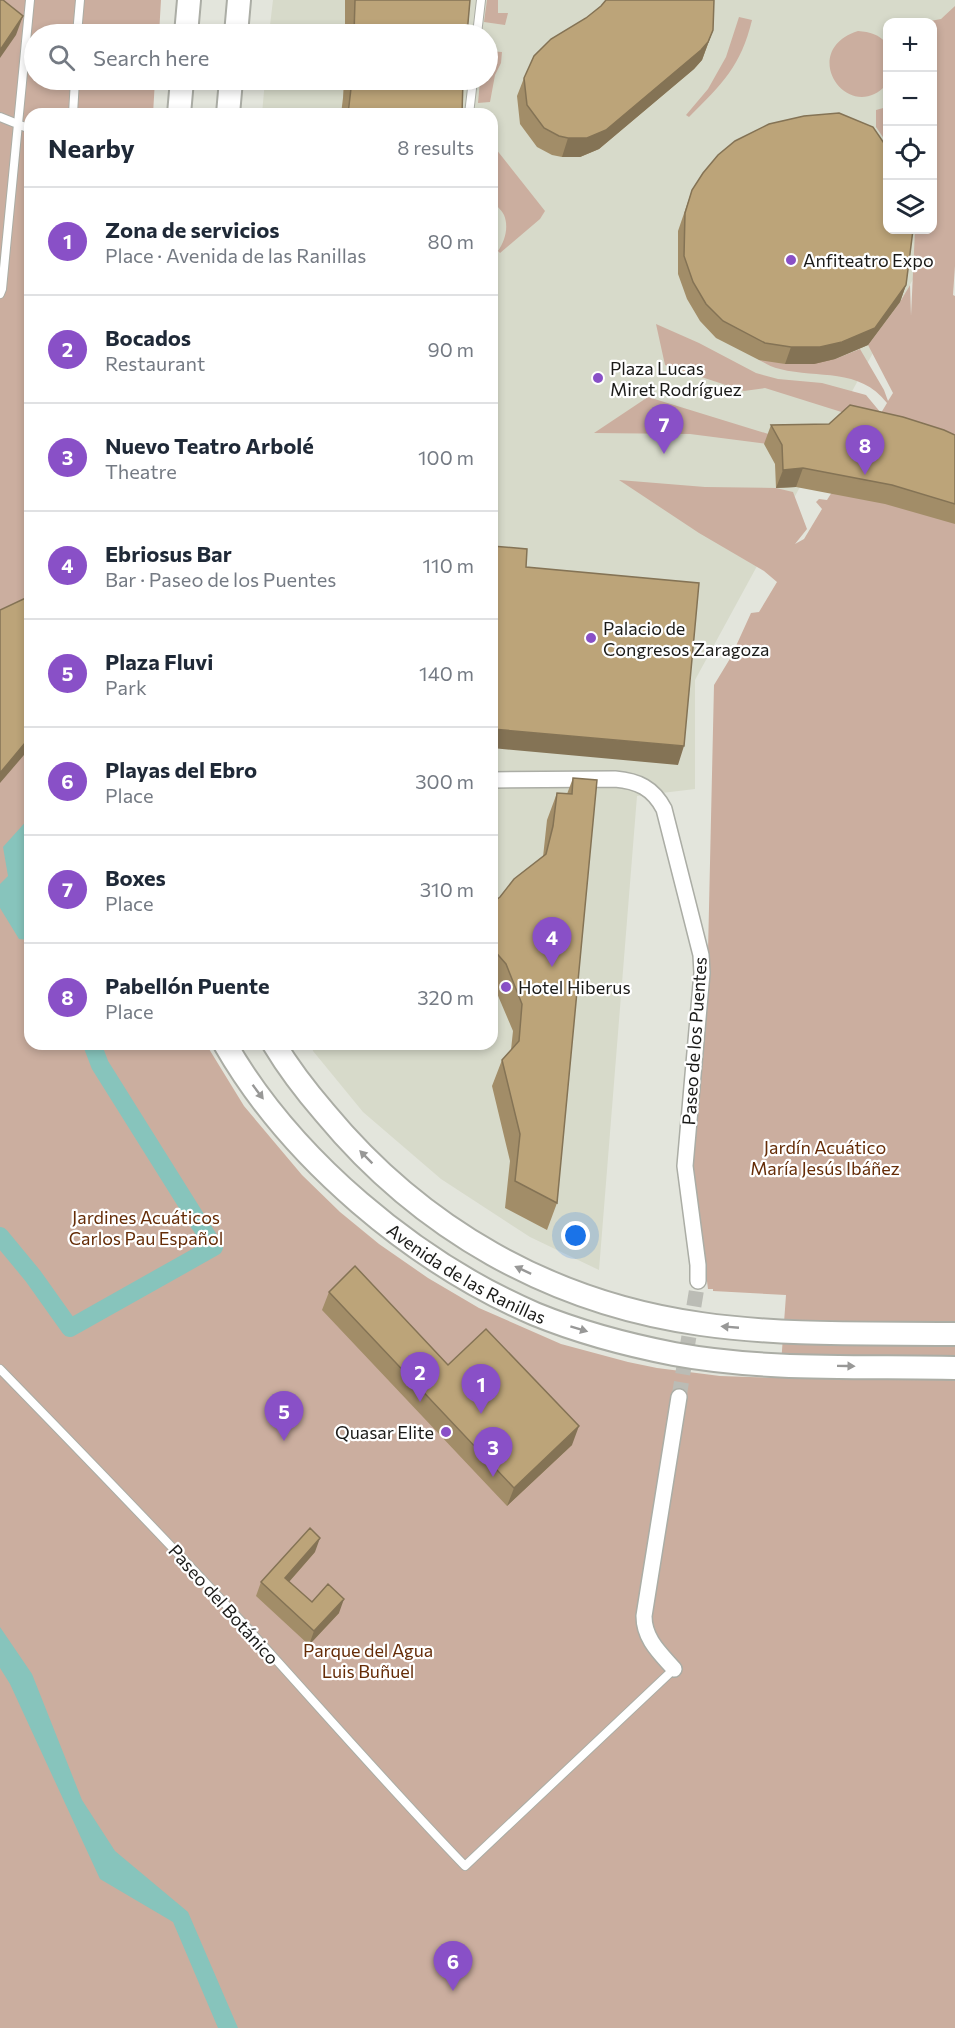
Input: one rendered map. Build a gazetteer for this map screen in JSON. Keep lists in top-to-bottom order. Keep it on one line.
{"streets":{"main road":["Avenida de las Ranillas"],"street":["Paseo de los Puentes"],"lane":["Paseo del Botánico"]},"parks":["Jardín Acuático María Jesús Ibáñez","Jardines Acuáticos Carlos Pau Español","Parque del Agua Luis Buñuel"],"places":["Anfiteatro Expo","Plaza Lucas Miret Rodríguez","Palacio de Congresos Zaragoza","Hotel Hiberus","Quasar Elite"],"page":{"map_buttons":["+","−"],"search":"Search here","heading":["Nearby","8 results"],"list":[{"mark":"1","name":"Zona de servicios","note":"Place · Avenida de las Ranillas","value":"80 m"},{"mark":"2","name":"Bocados","note":"Restaurant","value":"90 m"},{"mark":"3","name":"Nuevo Teatro Arbolé","note":"Theatre","value":"100 m"},{"mark":"4","name":"Ebriosus Bar","note":"Bar · Paseo de los Puentes","value":"110 m"},{"mark":"5","name":"Plaza Fluvi","note":"Park","value":"140 m"},{"mark":"6","name":"Playas del Ebro","note":"Place","value":"300 m"},{"mark":"7","name":"Boxes","note":"Place","value":"310 m"},{"mark":"8","name":"Pabellón Puente","note":"Place","value":"320 m"}],"pins":["7","8","4","2","1","5","3","6"]}}
